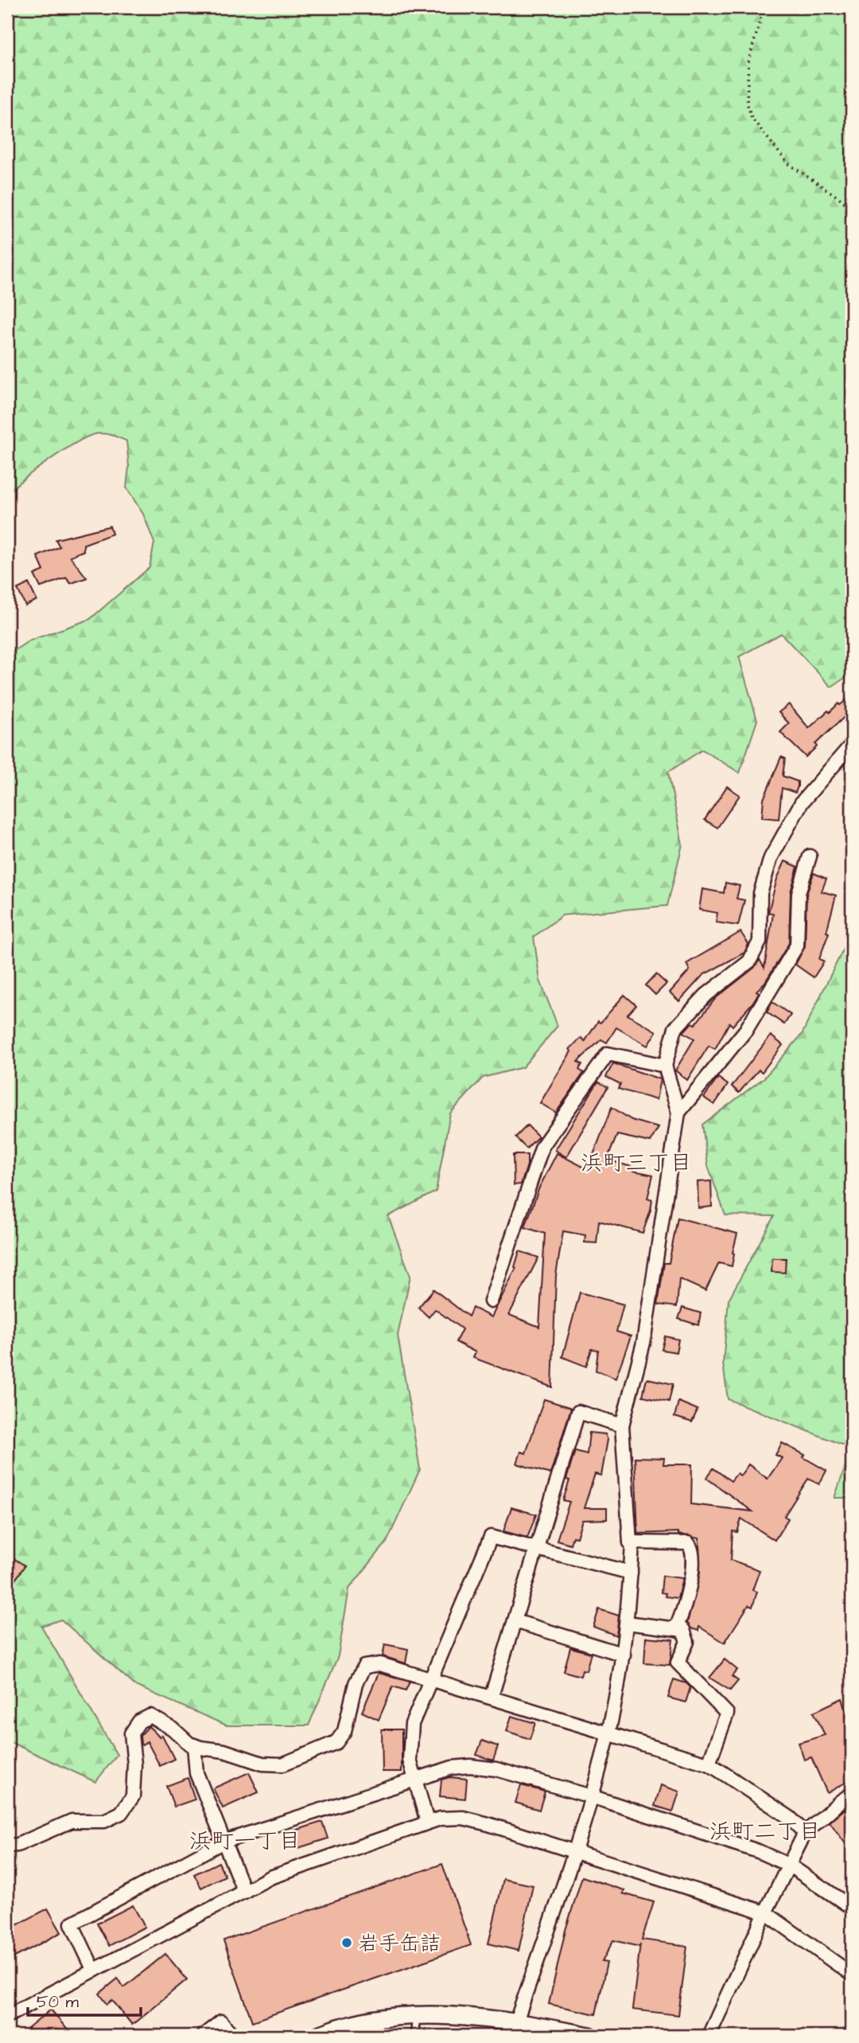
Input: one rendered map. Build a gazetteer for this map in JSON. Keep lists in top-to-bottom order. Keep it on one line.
{"districts":["浜町三丁目","浜町二丁目","浜町一丁目"],"places":["岩手缶詰"],"scale_bar":"50 m"}
